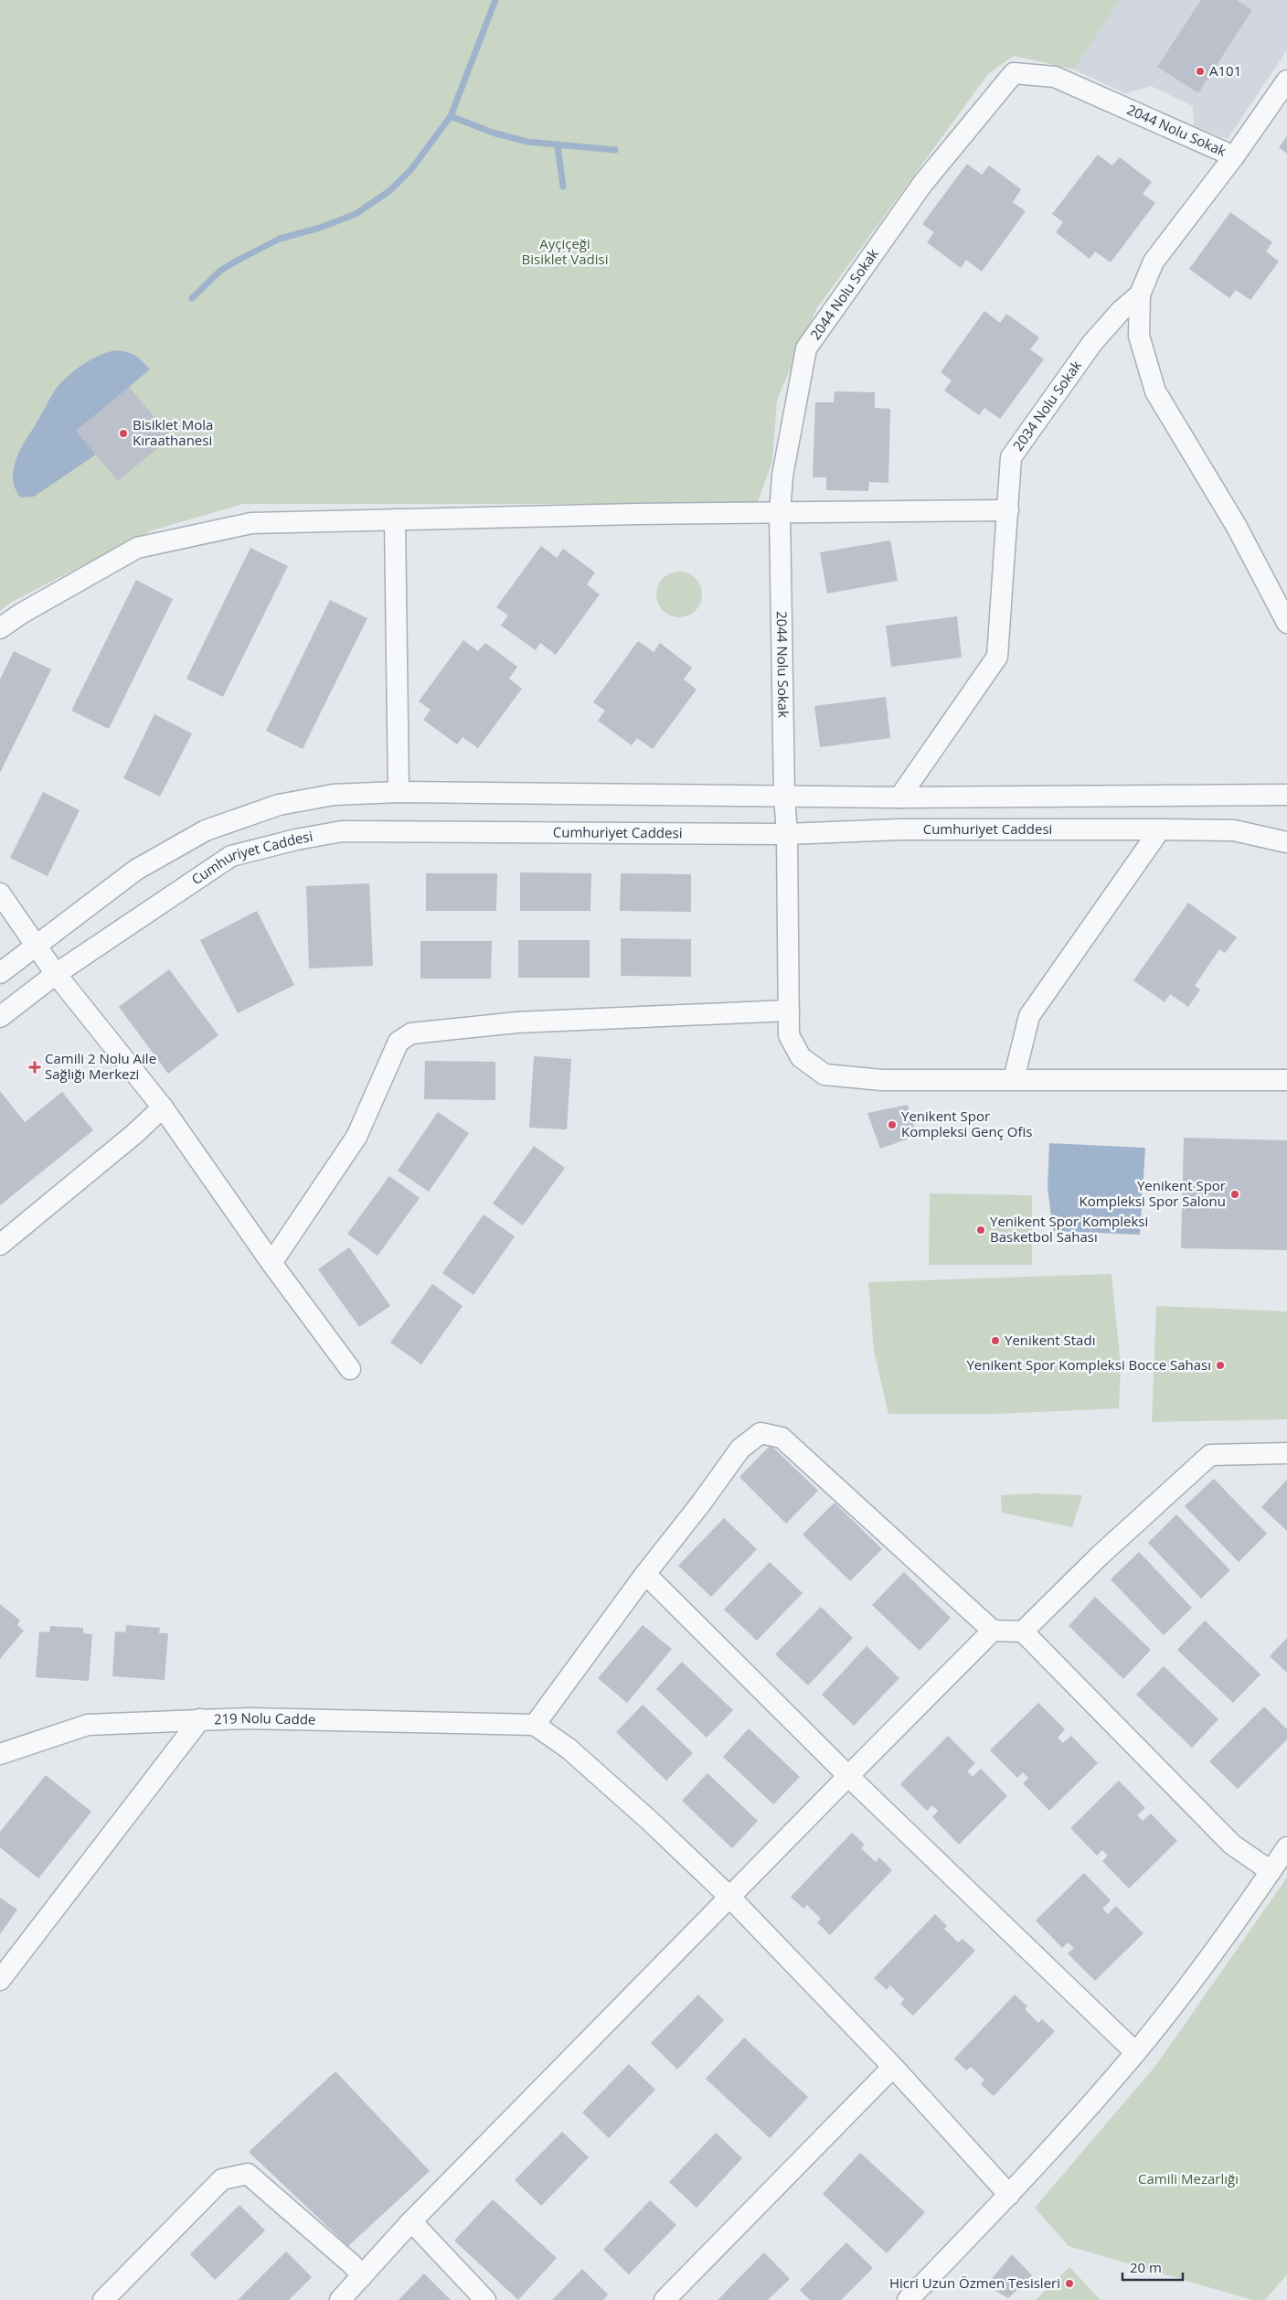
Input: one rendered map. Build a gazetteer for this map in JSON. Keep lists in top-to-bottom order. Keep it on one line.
{"streets":{"street":["2044 Nolu Sokak","2034 Nolu Sokak","Cumhuriyet Caddesi","219 Nolu Cadde"]},"crossings":[["2044 Nolu Sokak","2034 Nolu Sokak"],["2044 Nolu Sokak","Cumhuriyet Caddesi"]],"parks":["Ayçiçeği Bisiklet Vadisi","Camili Mezarlığı"],"places":{"other":["A101","Bisiklet Mola Kıraathanesi","Yenikent Spor Kompleksi Genç Ofis","Yenikent Spor Kompleksi Spor Salonu","Yenikent Spor Kompleksi Basketbol Sahası","Yenikent Stadı","Yenikent Spor Kompleksi Bocce Sahası","Hicri Uzun Özmen Tesisleri"],"health":["Camili 2 Nolu Aile Sağlığı Merkezi"]},"scale_bar":"20 m"}
